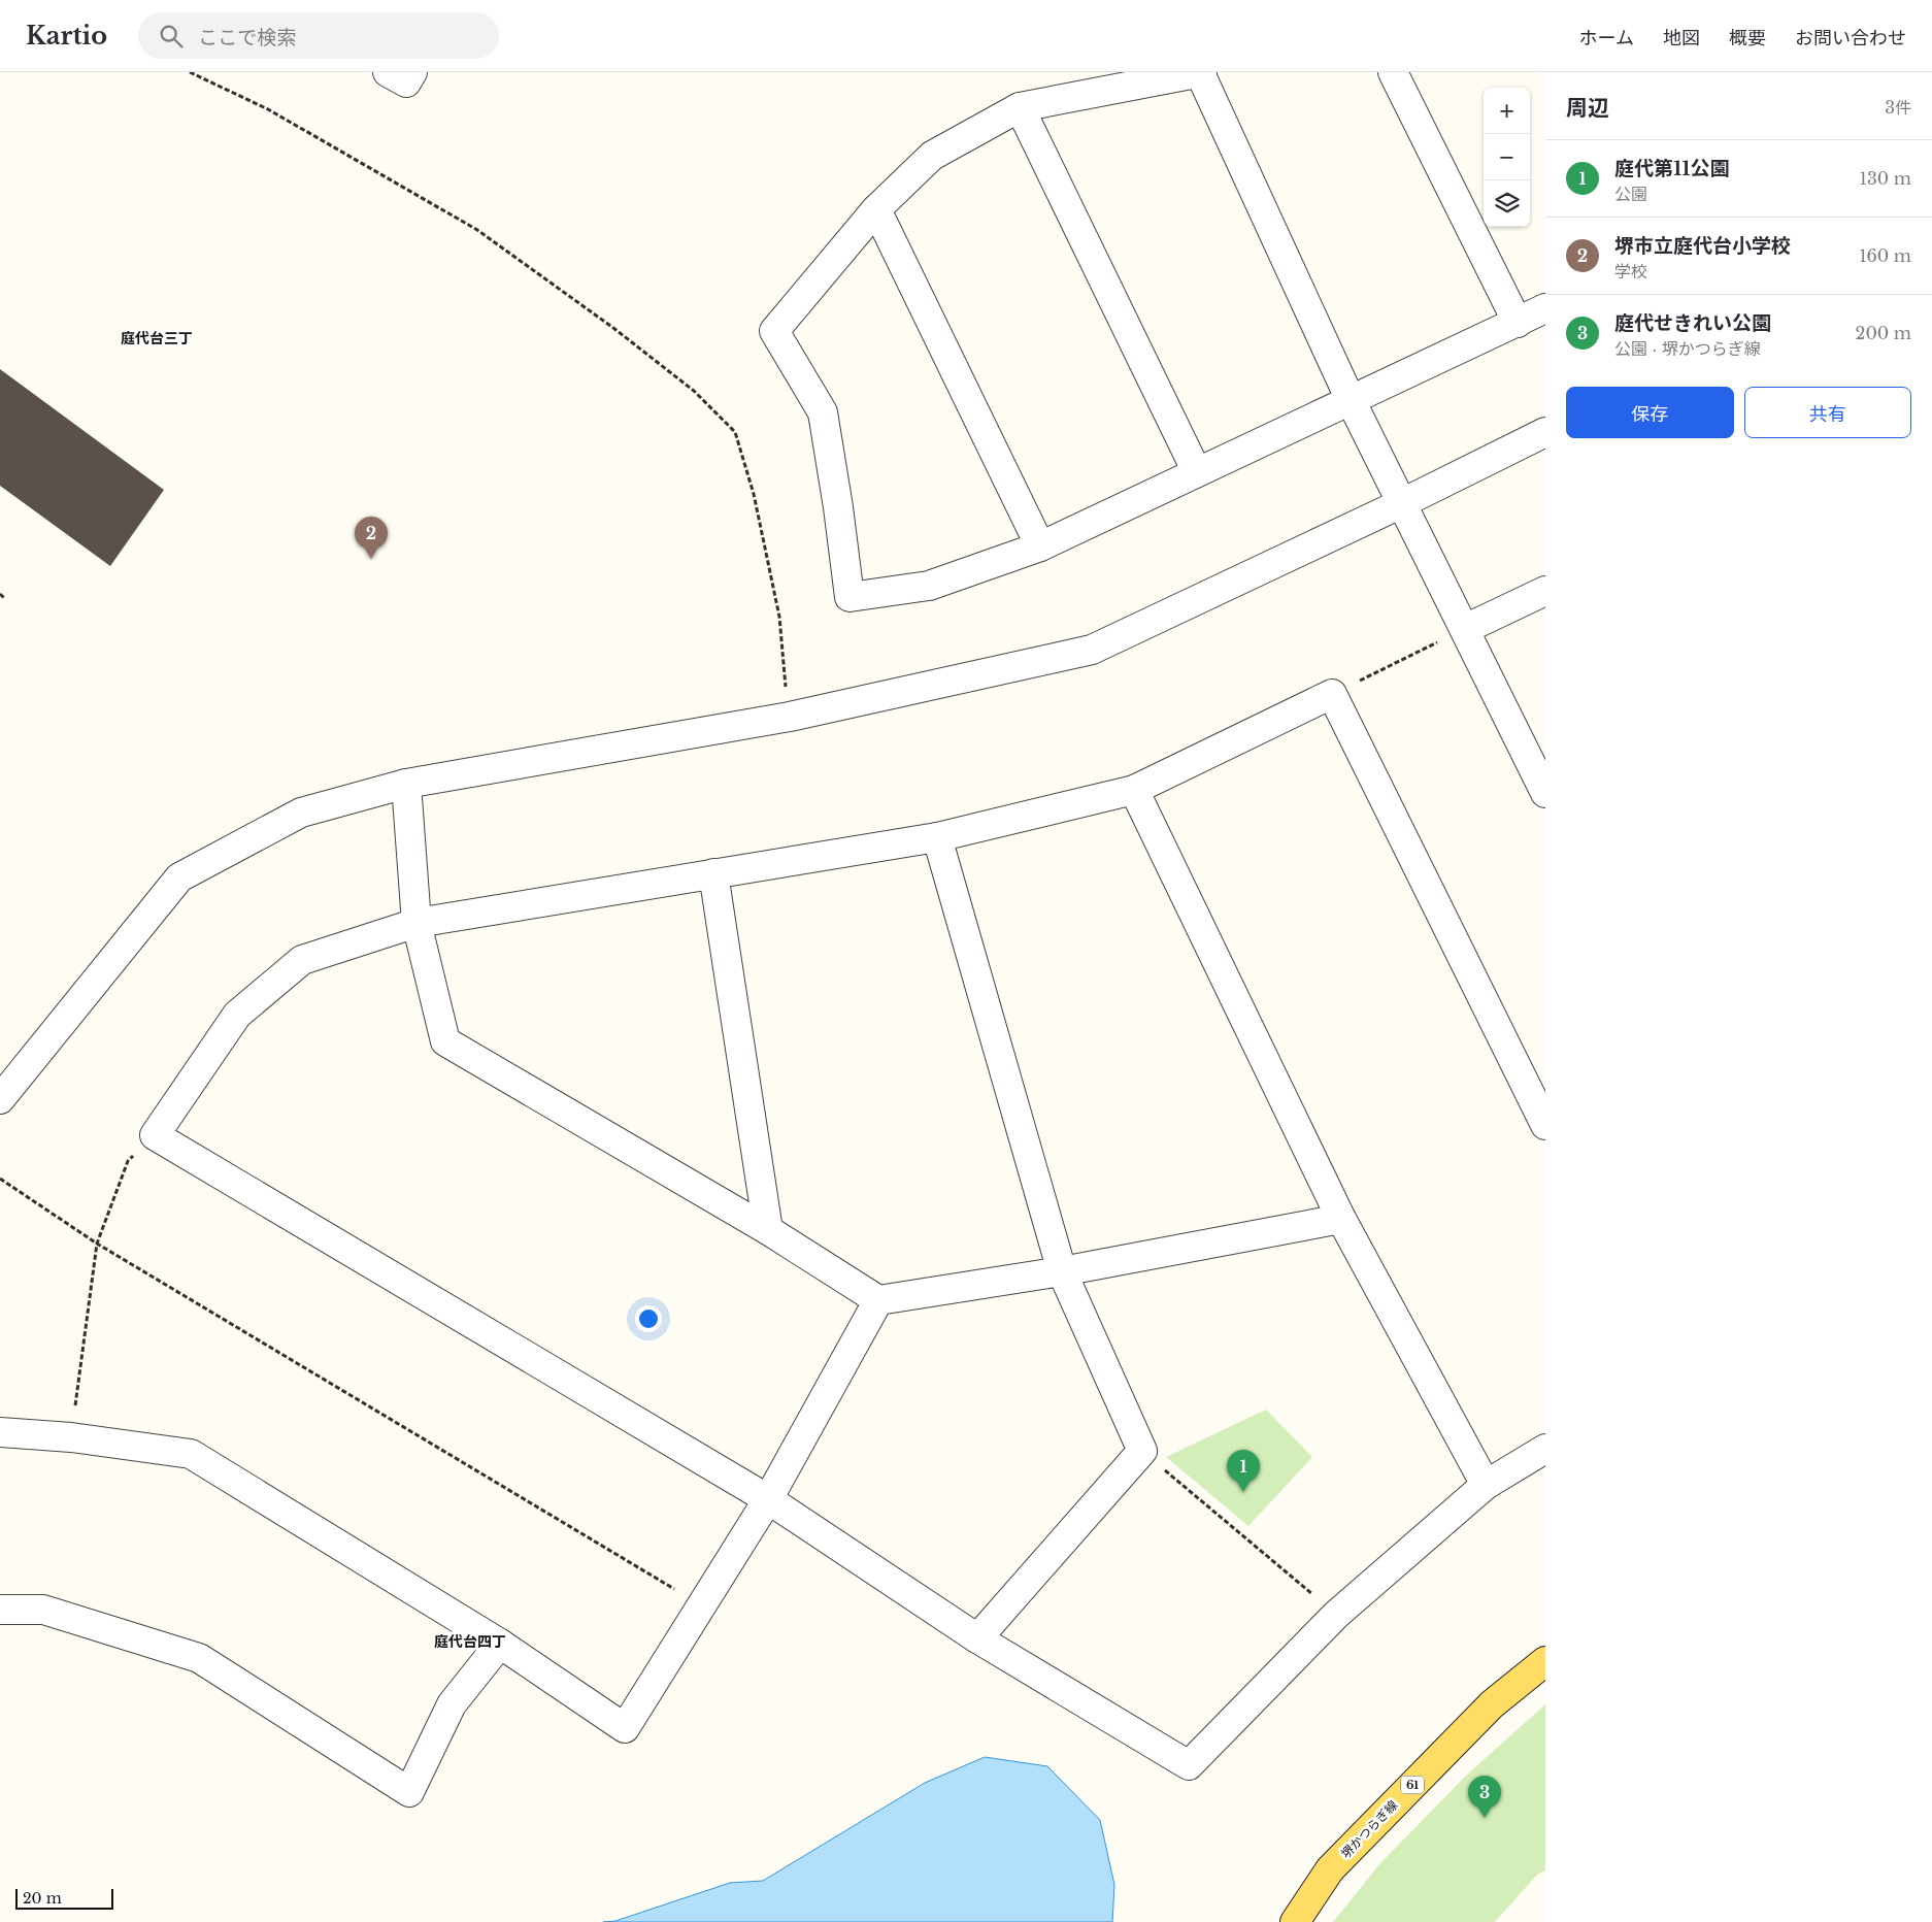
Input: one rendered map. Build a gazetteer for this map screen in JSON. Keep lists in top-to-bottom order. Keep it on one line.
{"streets":{"main road":["61","堺かつらぎ線"]},"districts":["庭代台三丁","庭代台四丁"],"scale_bar":"20 m","page":{"header":"Kartio","search":"ここで検索","nav":["ホーム","地図","概要","お問い合わせ"],"heading":["周辺","3件"],"map_buttons":["+","−"],"list":[{"mark":"1","name":"庭代第11公園","note":"公園","value":"130 m"},{"mark":"2","name":"堺市立庭代台小学校","note":"学校","value":"160 m"},{"mark":"3","name":"庭代せきれい公園","note":"公園 · 堺かつらぎ線","value":"200 m"}],"buttons":["保存","共有"],"pins":["2","1","3"],"scale":"20 m"}}
